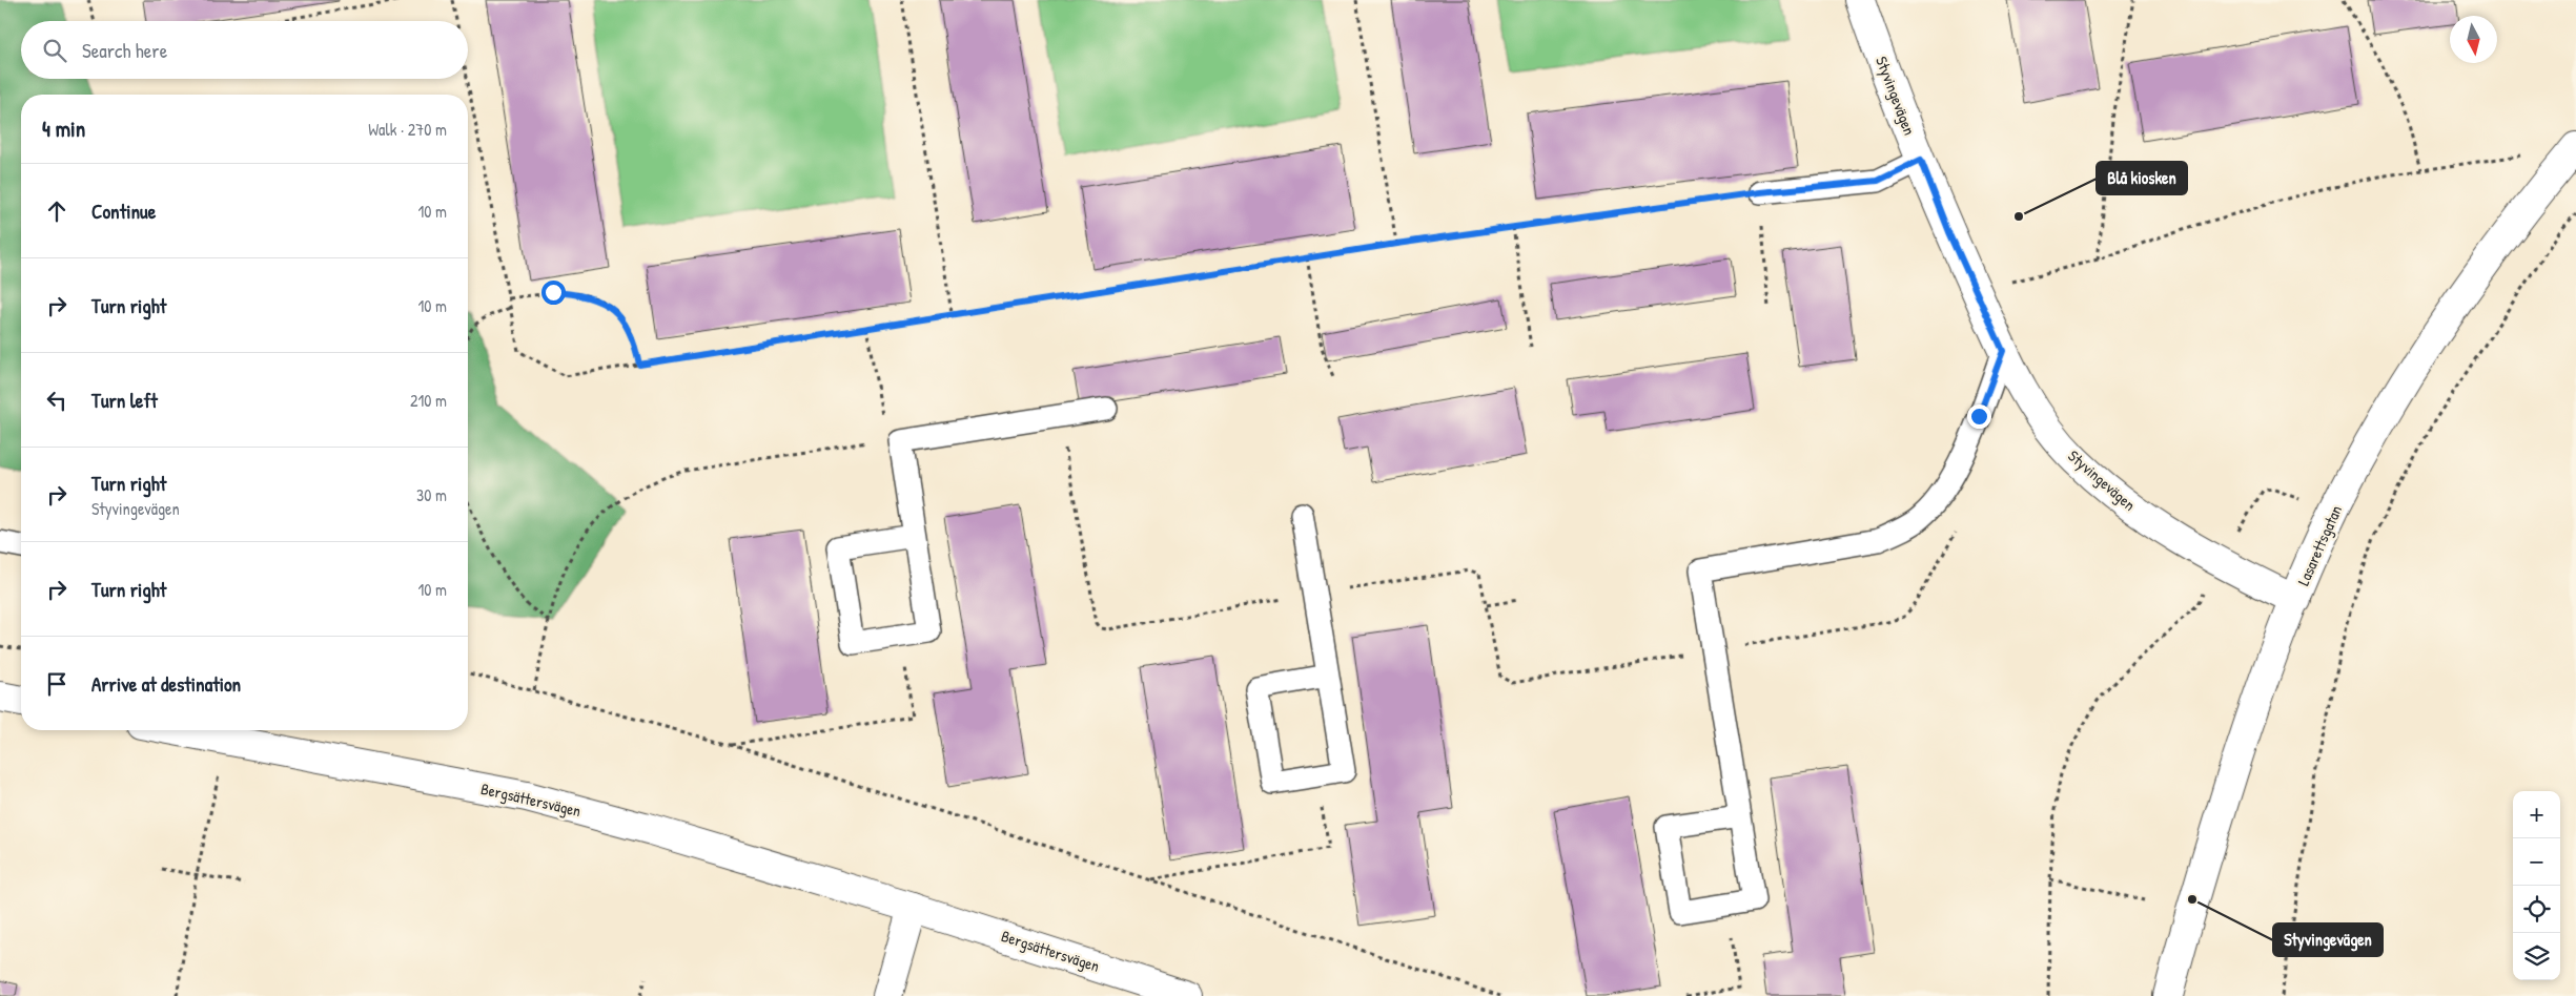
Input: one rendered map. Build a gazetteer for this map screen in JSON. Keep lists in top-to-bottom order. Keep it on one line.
{"streets":{"street":["Styvingevägen","Lasarettsgatan","Bergsättersvägen"]},"crossings":[["Styvingevägen","Lasarettsgatan"]],"places":["Blå kiosken","Styvingevägen"],"north":"bottom","page":{"search":"Search here","heading":["4 min","Walk · 270 m"],"list":[["Continue","10 m"],["Turn right","10 m"],["Turn left","210 m"],["Turn right","Styvingevägen","30 m"],["Turn right","10 m"],"Arrive at destination"],"map_buttons":["+","−"]}}
